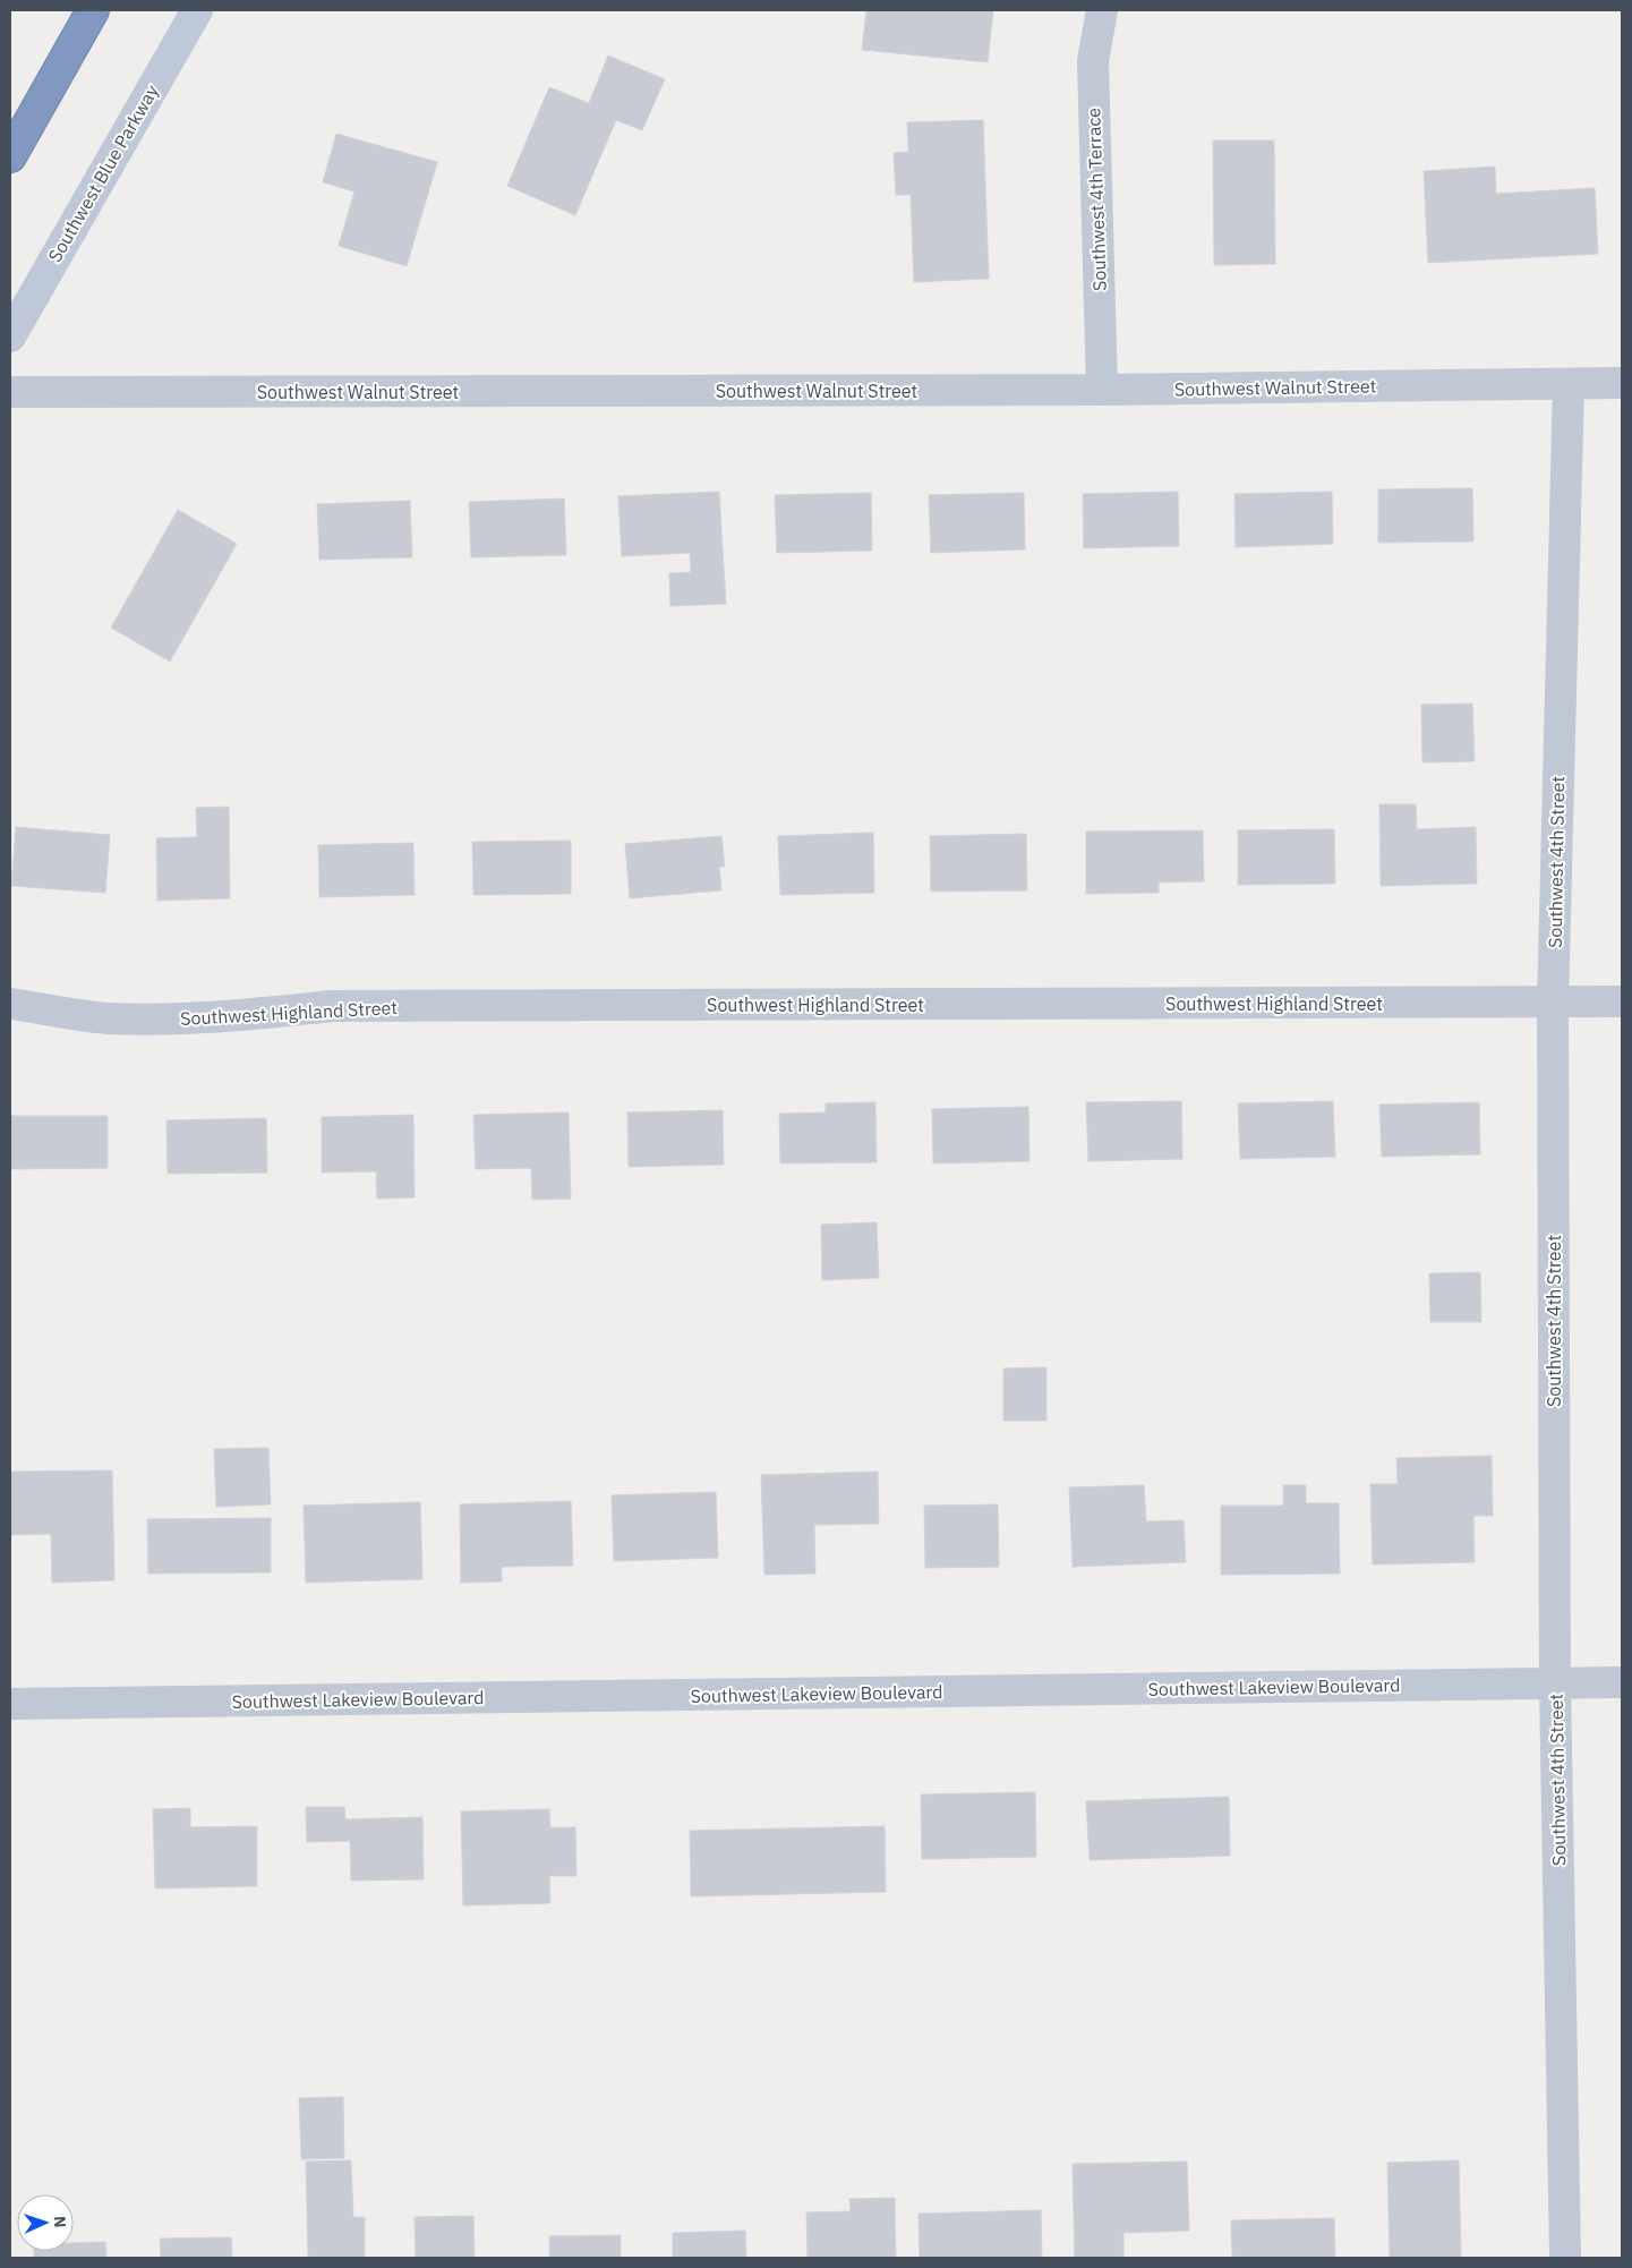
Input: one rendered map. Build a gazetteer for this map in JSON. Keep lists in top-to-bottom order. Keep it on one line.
{"streets":{"street":["Southwest Blue Parkway","Southwest 4th Terrace","Southwest Walnut Street","Southwest 4th Street","Southwest Highland Street","Southwest Lakeview Boulevard"]},"crossings":[["Southwest 4th Terrace","Southwest Walnut Street"],["Southwest Walnut Street","Southwest 4th Street"],["Southwest 4th Street","Southwest Highland Street"],["Southwest 4th Street","Southwest Lakeview Boulevard"]],"north":"right"}
